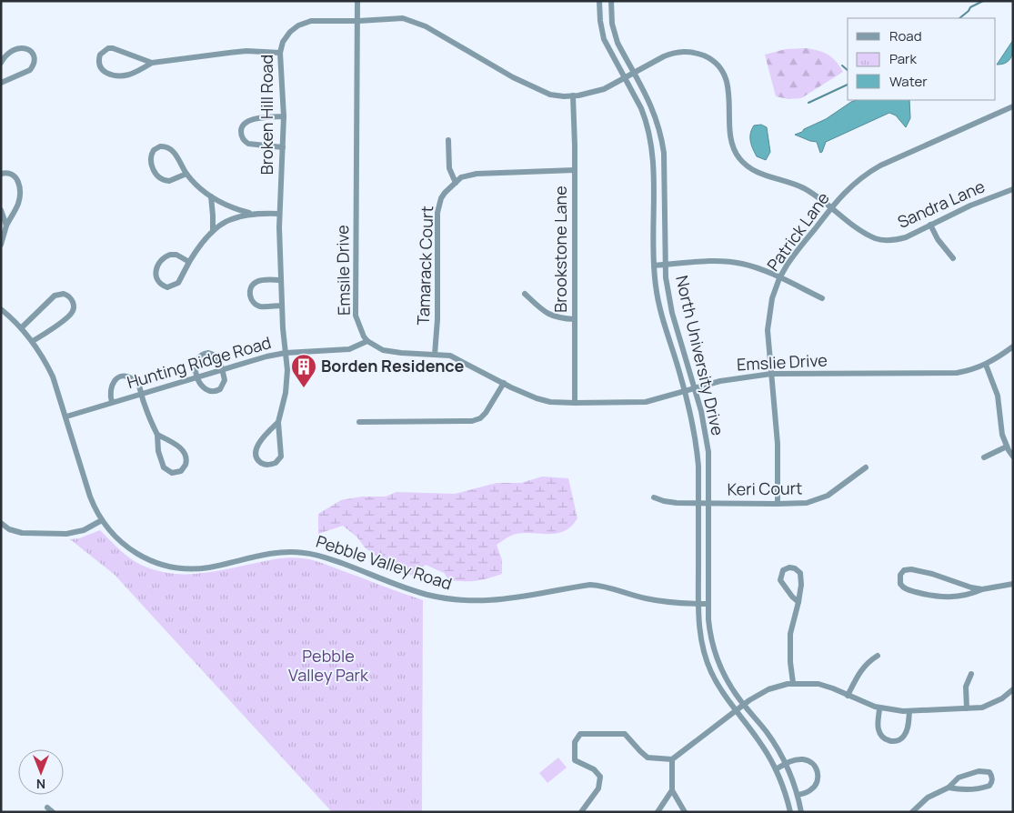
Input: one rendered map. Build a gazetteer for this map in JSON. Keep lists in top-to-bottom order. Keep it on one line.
{"streets":{"street":["Broken Hill Road","Sandra Lane","Patrick Lane","Brookstone Lane","Tamarack Court","Emsile Drive","North University Drive","Hunting Ridge Road","Emslie Drive","Keri Court","Pebble Valley Road"]},"crossings":[["Broken Hill Road","Sandra Lane"],["Broken Hill Road","Brookstone Lane"],["Broken Hill Road","Emsile Drive"],["Broken Hill Road","North University Drive"],["Broken Hill Road","Hunting Ridge Road"],["Sandra Lane","Patrick Lane"],["Sandra Lane","North University Drive"],["Patrick Lane","Emslie Drive"],["Patrick Lane","Keri Court"],["Brookstone Lane","Tamarack Court"],["Brookstone Lane","Emslie Drive"],["Emsile Drive","Hunting Ridge Road"],["North University Drive","Emslie Drive"],["North University Drive","Keri Court"],["North University Drive","Pebble Valley Road"],["Hunting Ridge Road","Pebble Valley Road"]],"parks":["Pebble Valley Park"],"places":{"building":["Borden Residence"]},"legend":["Road","Park","Water"],"north":"bottom"}
